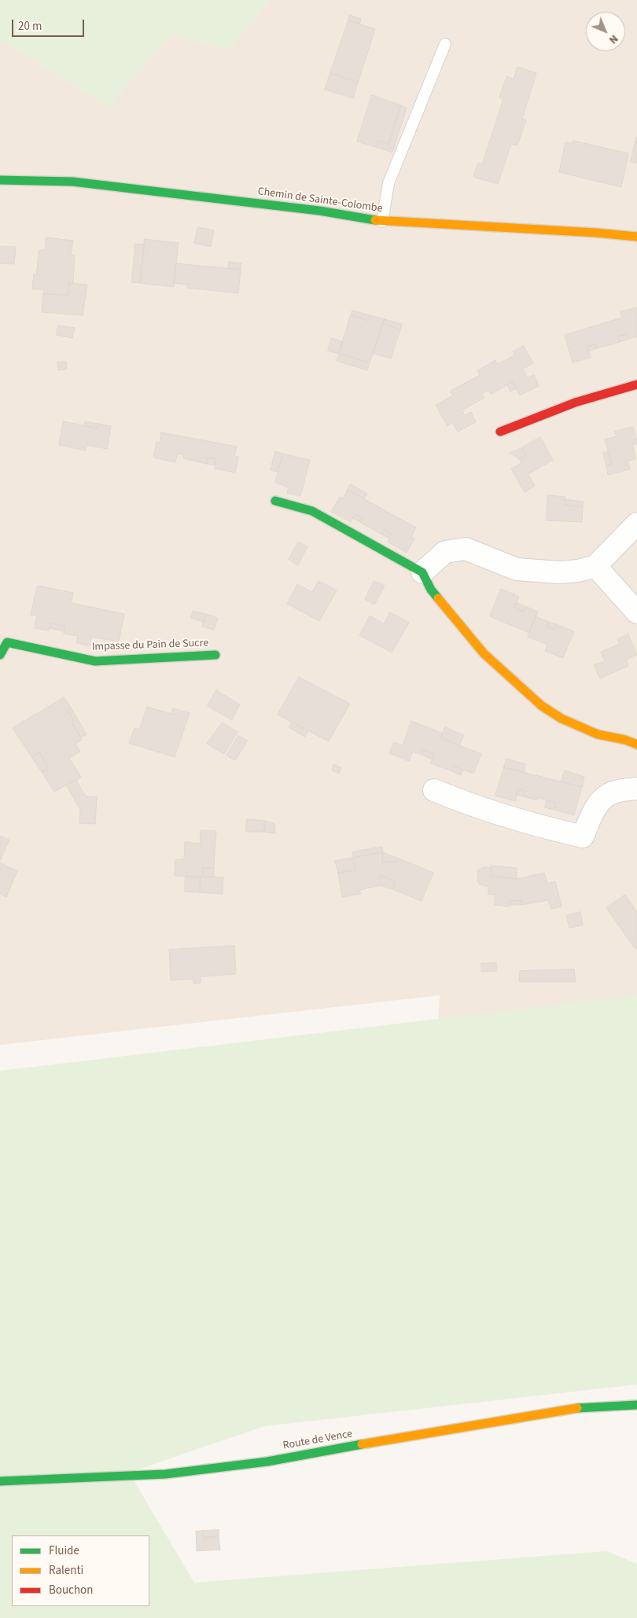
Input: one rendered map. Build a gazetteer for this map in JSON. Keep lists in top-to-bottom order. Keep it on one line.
{"streets":{"street":["Chemin de Sainte-Colombe","Impasse du Pain de Sucre","Route de Vence"]},"legend":["Fluide","Ralenti","Bouchon"],"scale_bar":"20 m","north":"bottom right"}
